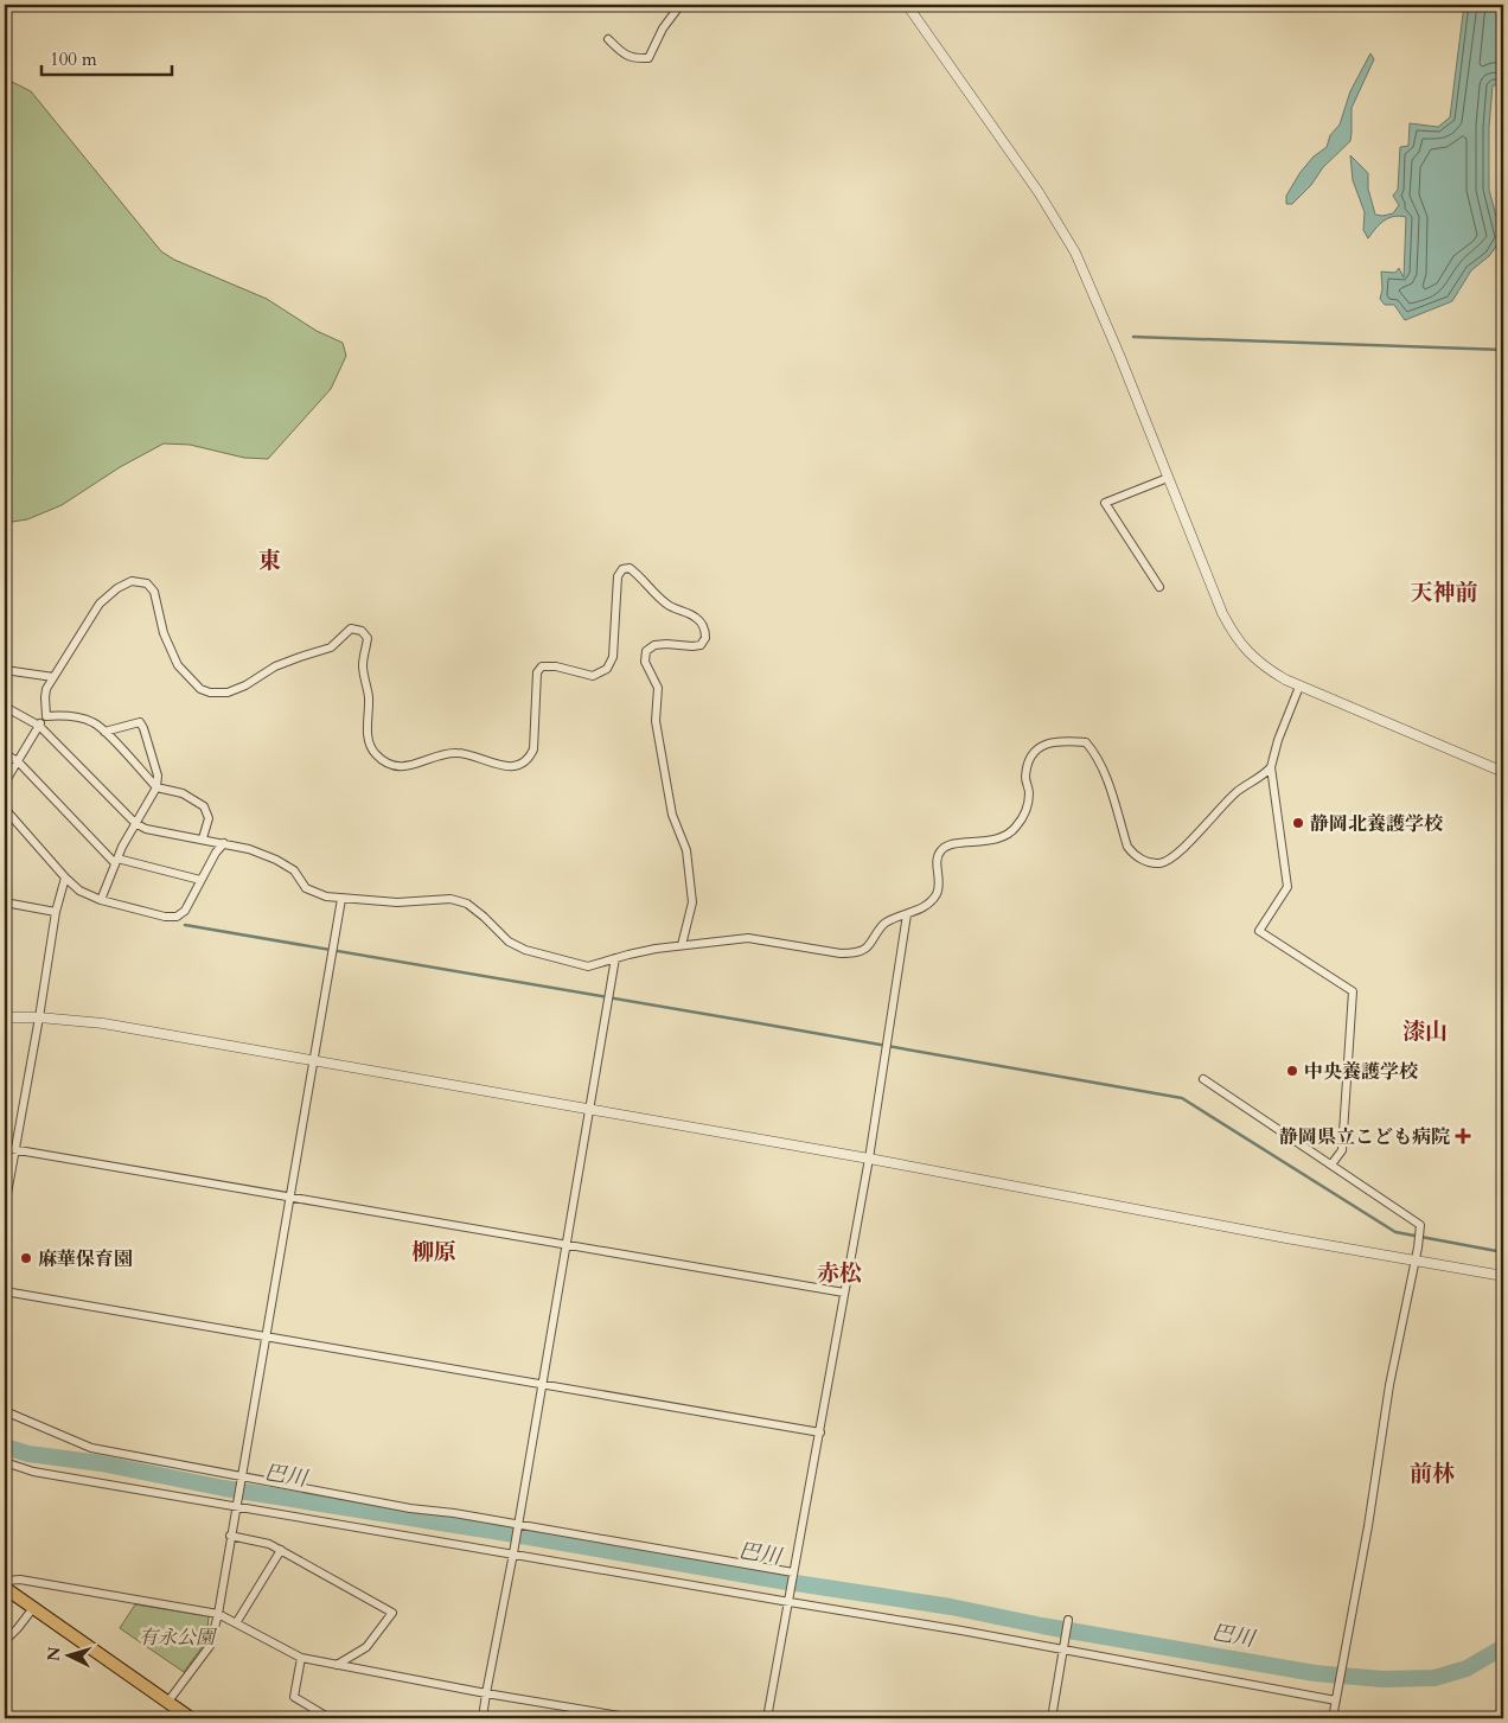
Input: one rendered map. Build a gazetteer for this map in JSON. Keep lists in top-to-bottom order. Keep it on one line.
{"districts":["東","天神前","漆山","柳原","赤松","前林"],"water":["巴川"],"parks":["有永公園"],"places":{"other":["静岡北養護学校","中央養護学校","麻華保育園"],"health":["静岡県立こども病院"]},"scale_bar":"100 m","north":"left"}
